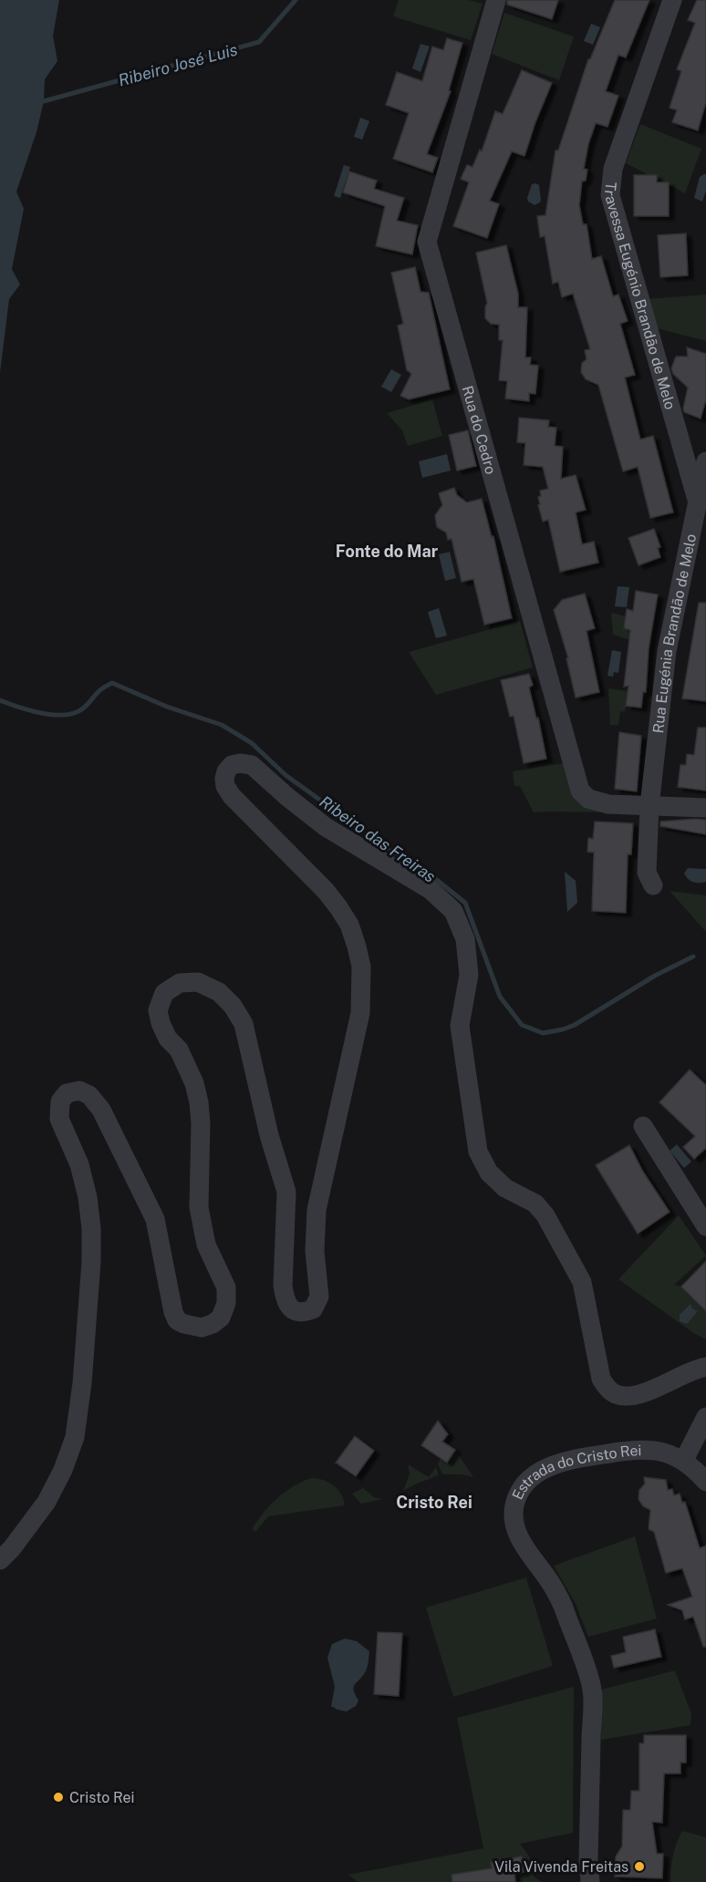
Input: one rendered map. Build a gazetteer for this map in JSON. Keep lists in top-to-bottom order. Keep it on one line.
{"streets":{"street":["Travessa Eugénio Brandão de Melo","Rua do Cedro","Rua Eugénia Brandão de Melo","Estrada do Cristo Rei"]},"crossings":[["Travessa Eugénio Brandão de Melo","Rua Eugénia Brandão de Melo"],["Rua do Cedro","Rua Eugénia Brandão de Melo"]],"districts":["Fonte do Mar","Cristo Rei"],"water":["Ribeiro José Luis","Ribeiro das Freiras"],"places":["Cristo Rei","Vila Vivenda Freitas"]}
